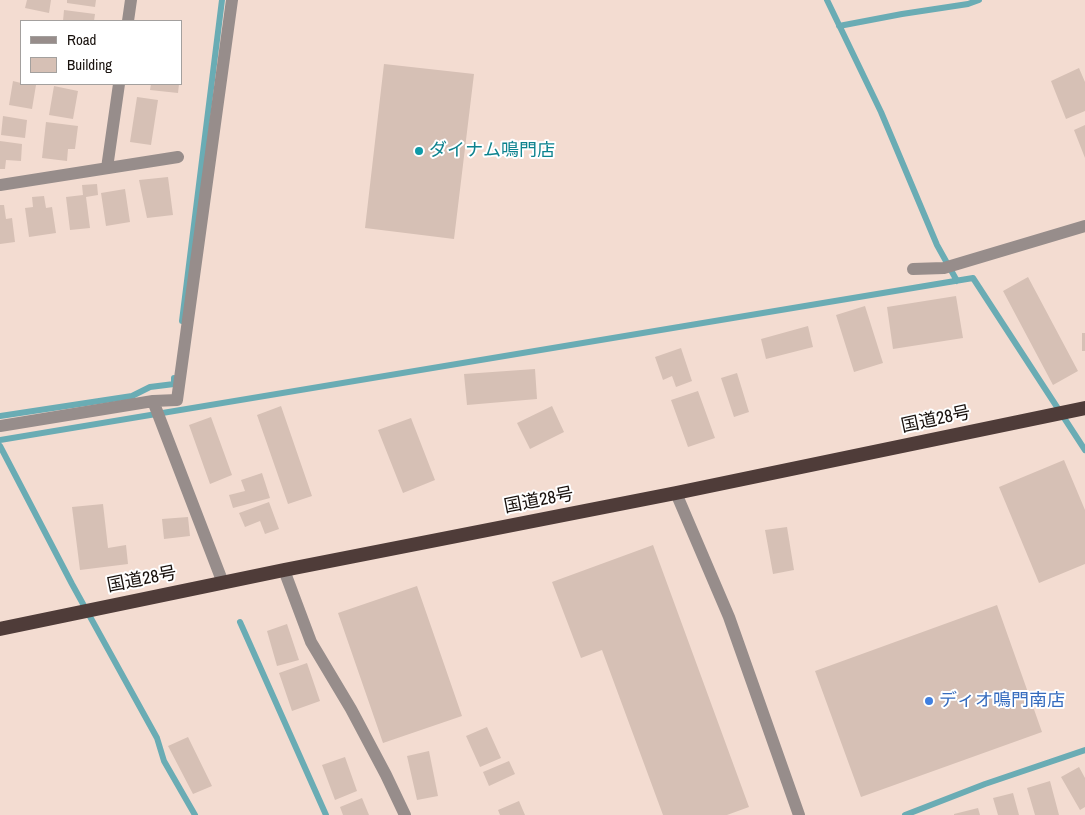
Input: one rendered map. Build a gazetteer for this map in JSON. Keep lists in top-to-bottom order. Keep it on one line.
{"streets":{"highway":["国道28号"]},"places":["ダイナム鳴門店","ディオ鳴門南店"],"legend":["Road","Building"]}
